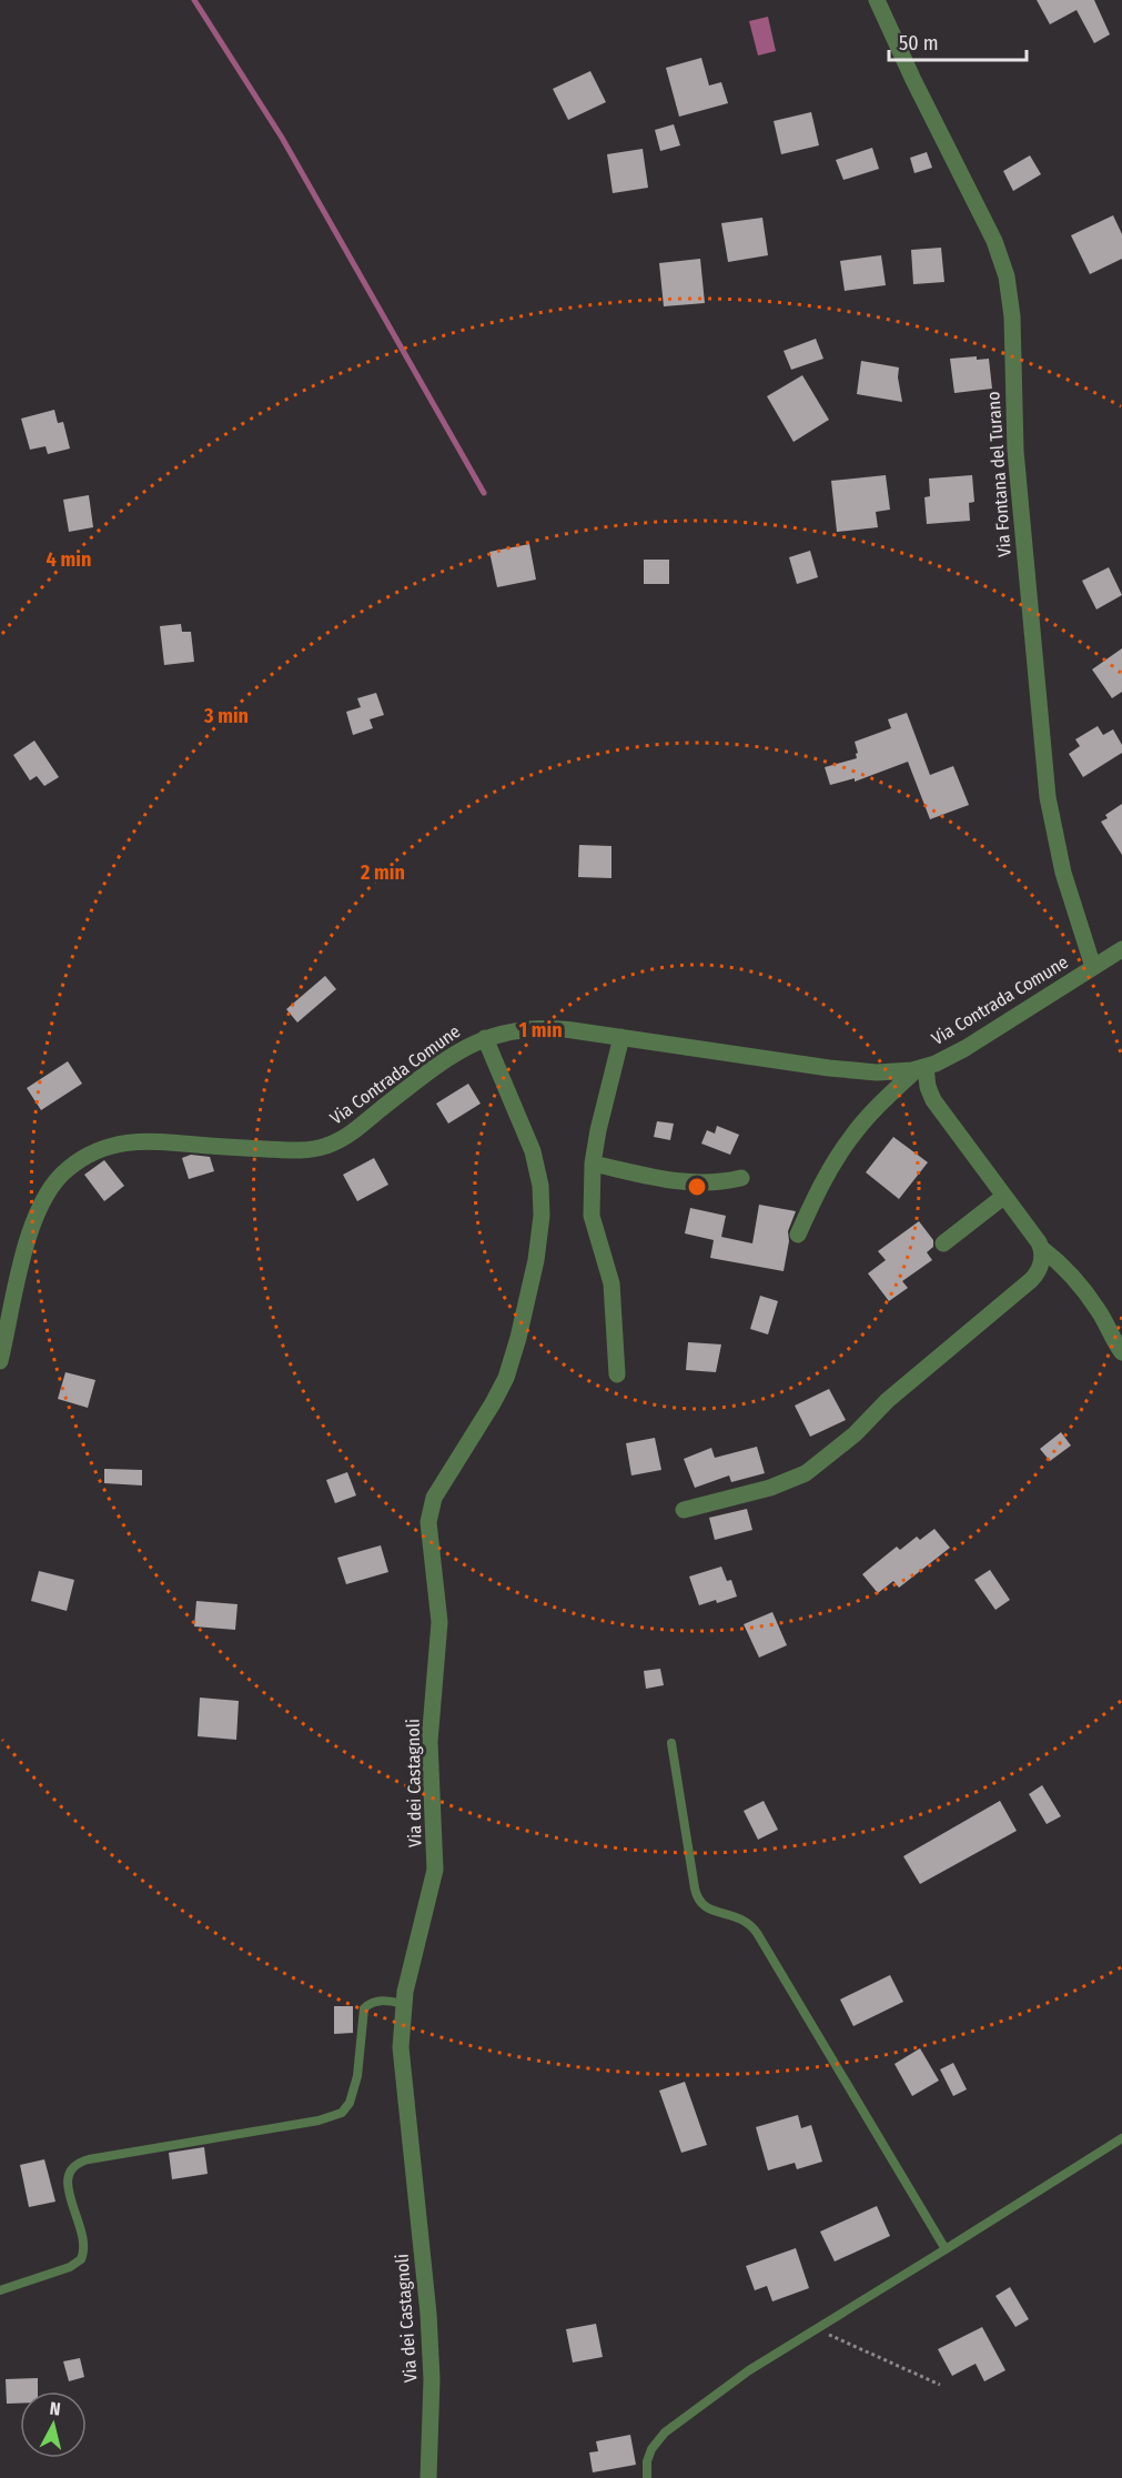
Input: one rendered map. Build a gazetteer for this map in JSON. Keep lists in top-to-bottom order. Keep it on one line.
{"streets":{"street":["Via Fontana del Turano","Via Contrada Comune","Via dei Castagnoli"]},"crossings":[["Via Fontana del Turano","Via Contrada Comune"],["Via Contrada Comune","Via dei Castagnoli"]],"scale_bar":"50 m","north":"top","rings":["4 min","3 min","2 min","1 min"]}
